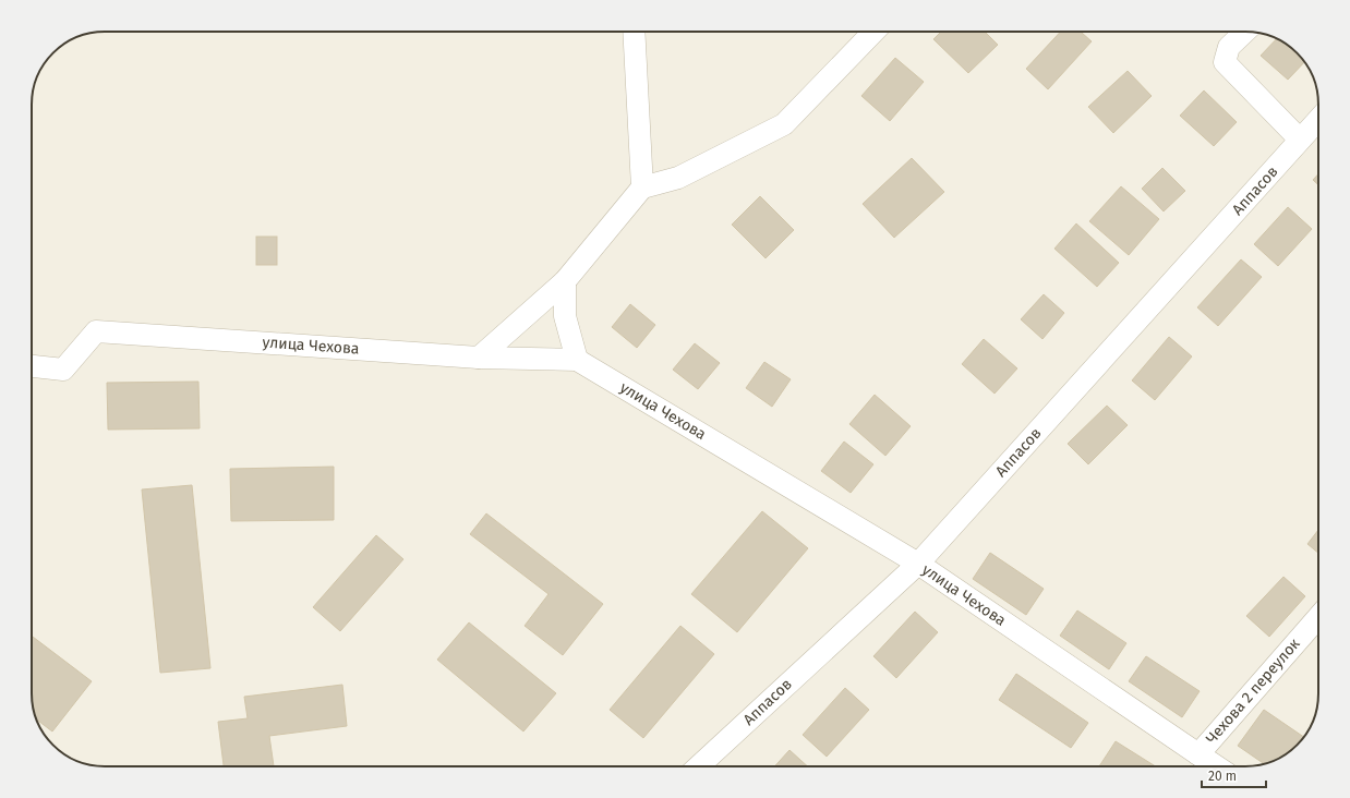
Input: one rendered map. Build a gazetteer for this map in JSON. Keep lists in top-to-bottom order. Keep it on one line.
{"streets":{"street":["Аппасов","улица Чехова","Чехова 2 переулок"]},"crossings":[["Аппасов","улица Чехова"],["улица Чехова","Чехова 2 переулок"]],"scale_bar":"20 m"}
